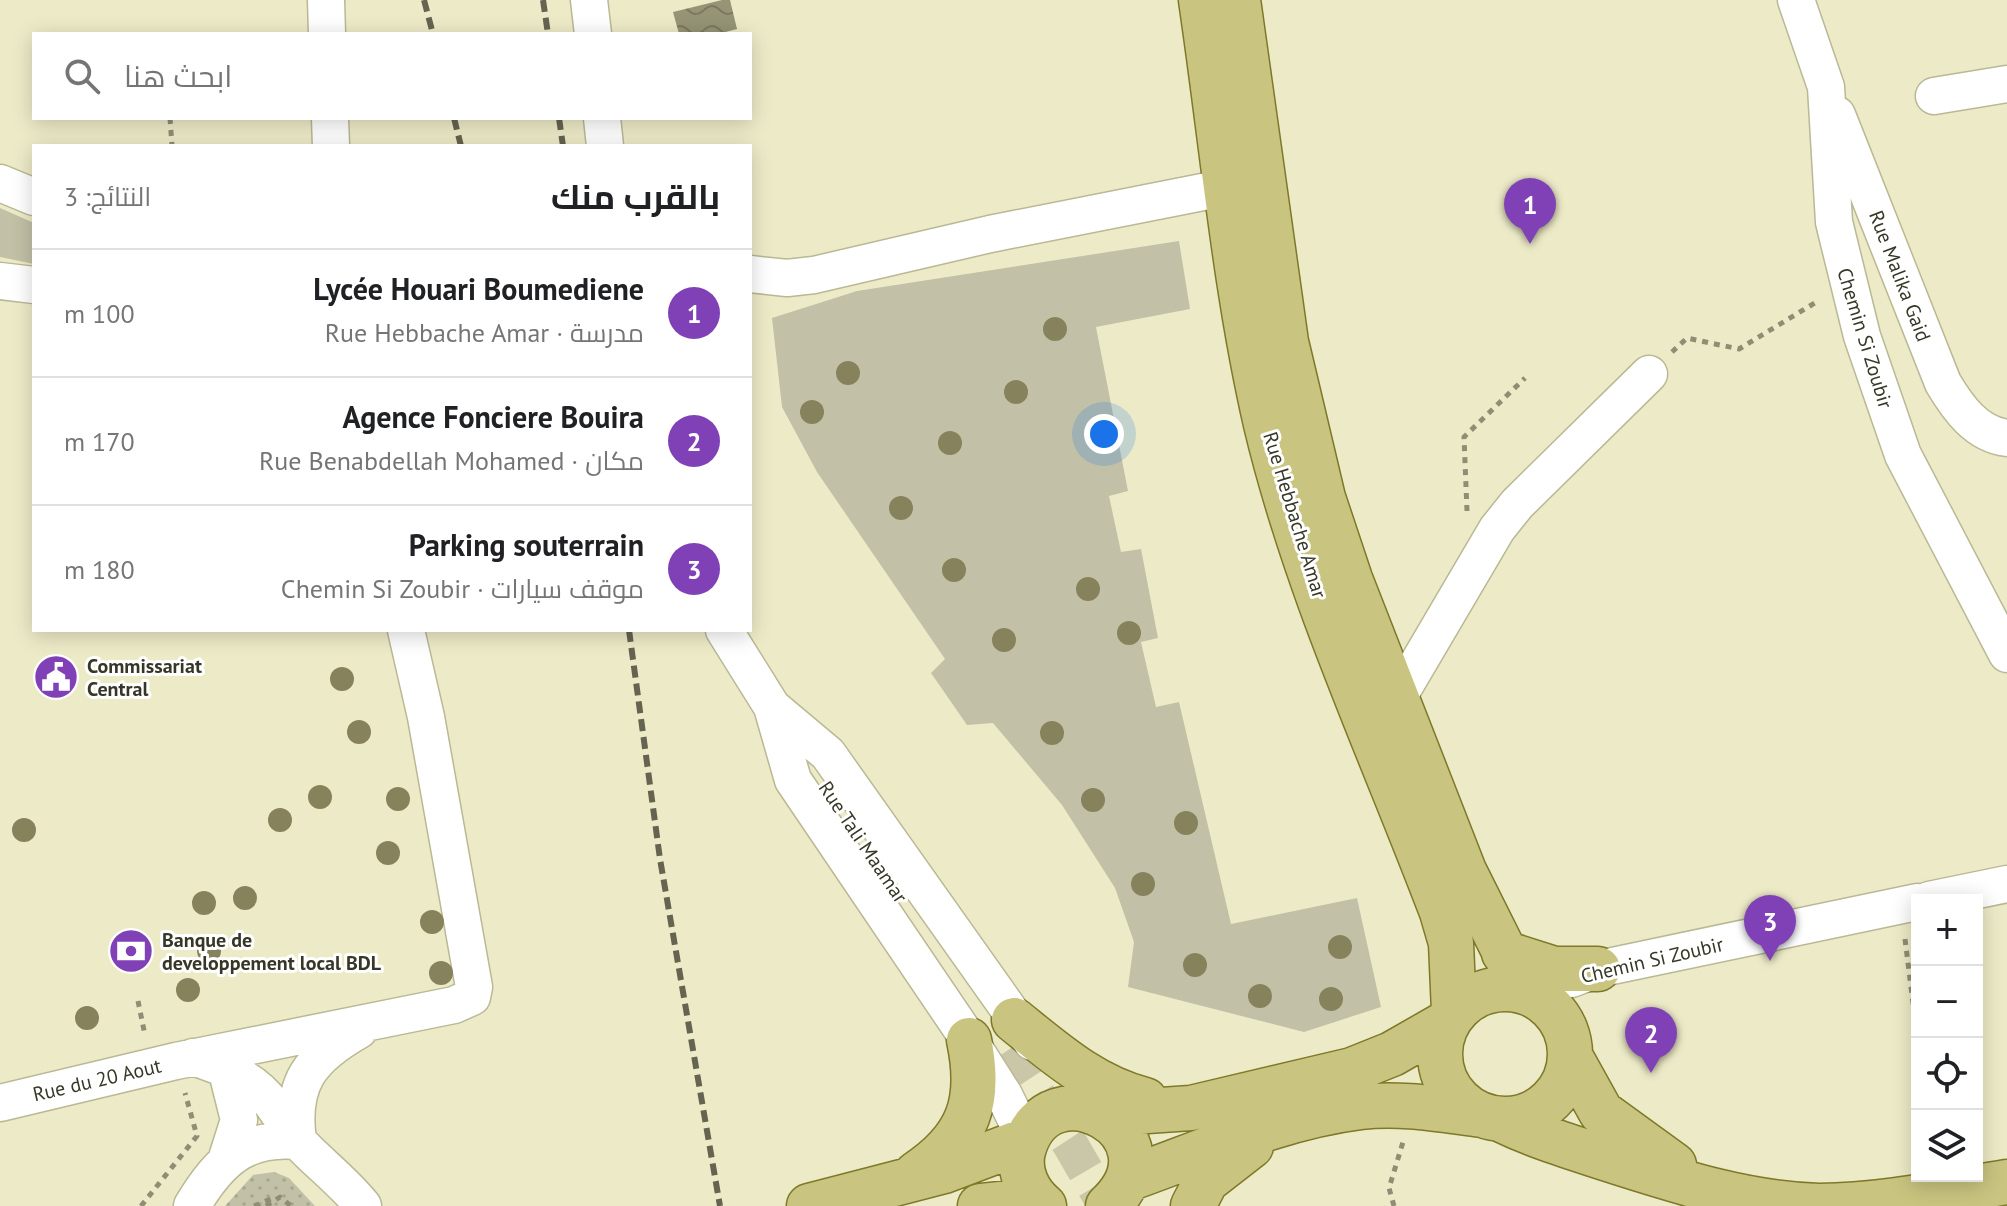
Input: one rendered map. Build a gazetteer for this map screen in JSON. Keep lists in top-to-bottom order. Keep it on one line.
{"streets":{"main road":["Rue Hebbache Amar"],"street":["Rue Malika Gaid","Chemin Si Zoubir","Rue du 20 Aout"]},"crossings":[["Rue Malika Gaid","Chemin Si Zoubir"],["Chemin Si Zoubir","Rue Hebbache Amar"]],"places":{"public building":["Commissariat Central"],"bank":["Banque de developpement local BDL"]},"page":{"search":"ابحث هنا","heading":["بالقرب منك","النتائج: 3"],"pins":["1","3","2"],"list":[{"mark":"1","name":"Lycée Houari Boumediene","note":"مدرسة · Rue Hebbache Amar","value":"100 m"},{"mark":"2","name":"Agence Fonciere Bouira","note":"مكان · Rue Benabdellah Mohamed","value":"170 m"},{"mark":"3","name":"Parking souterrain","note":"موقف سيارات · Chemin Si Zoubir","value":"180 m"}],"map_buttons":["+","−"]}}
